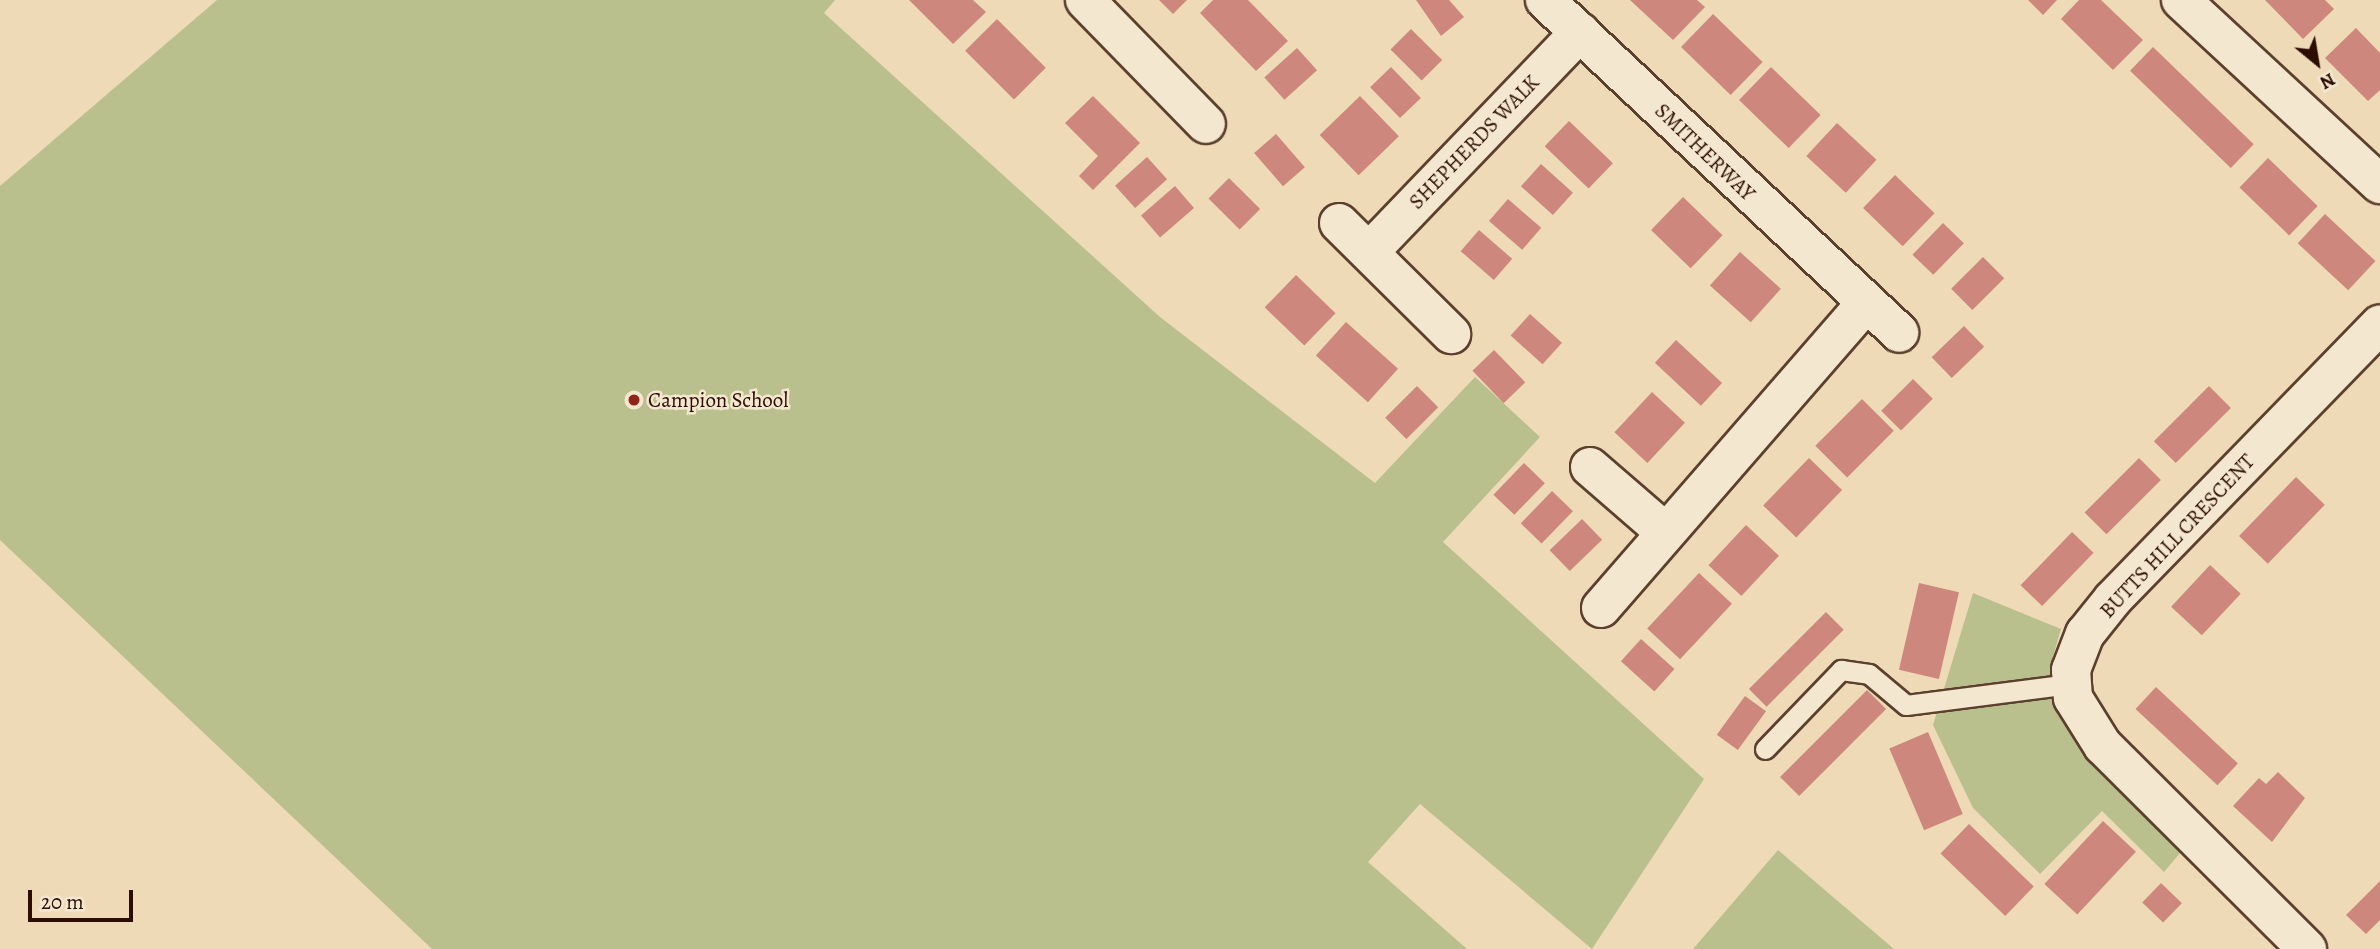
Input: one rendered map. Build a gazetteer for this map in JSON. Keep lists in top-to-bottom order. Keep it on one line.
{"streets":{"street":["SHEPHERDS WALK","SMITHERWAY","BUTTS HILL CRESCENT"]},"crossings":[["SHEPHERDS WALK","SMITHERWAY"]],"places":["Campion School"],"scale_bar":"20 m","north":"bottom right"}
